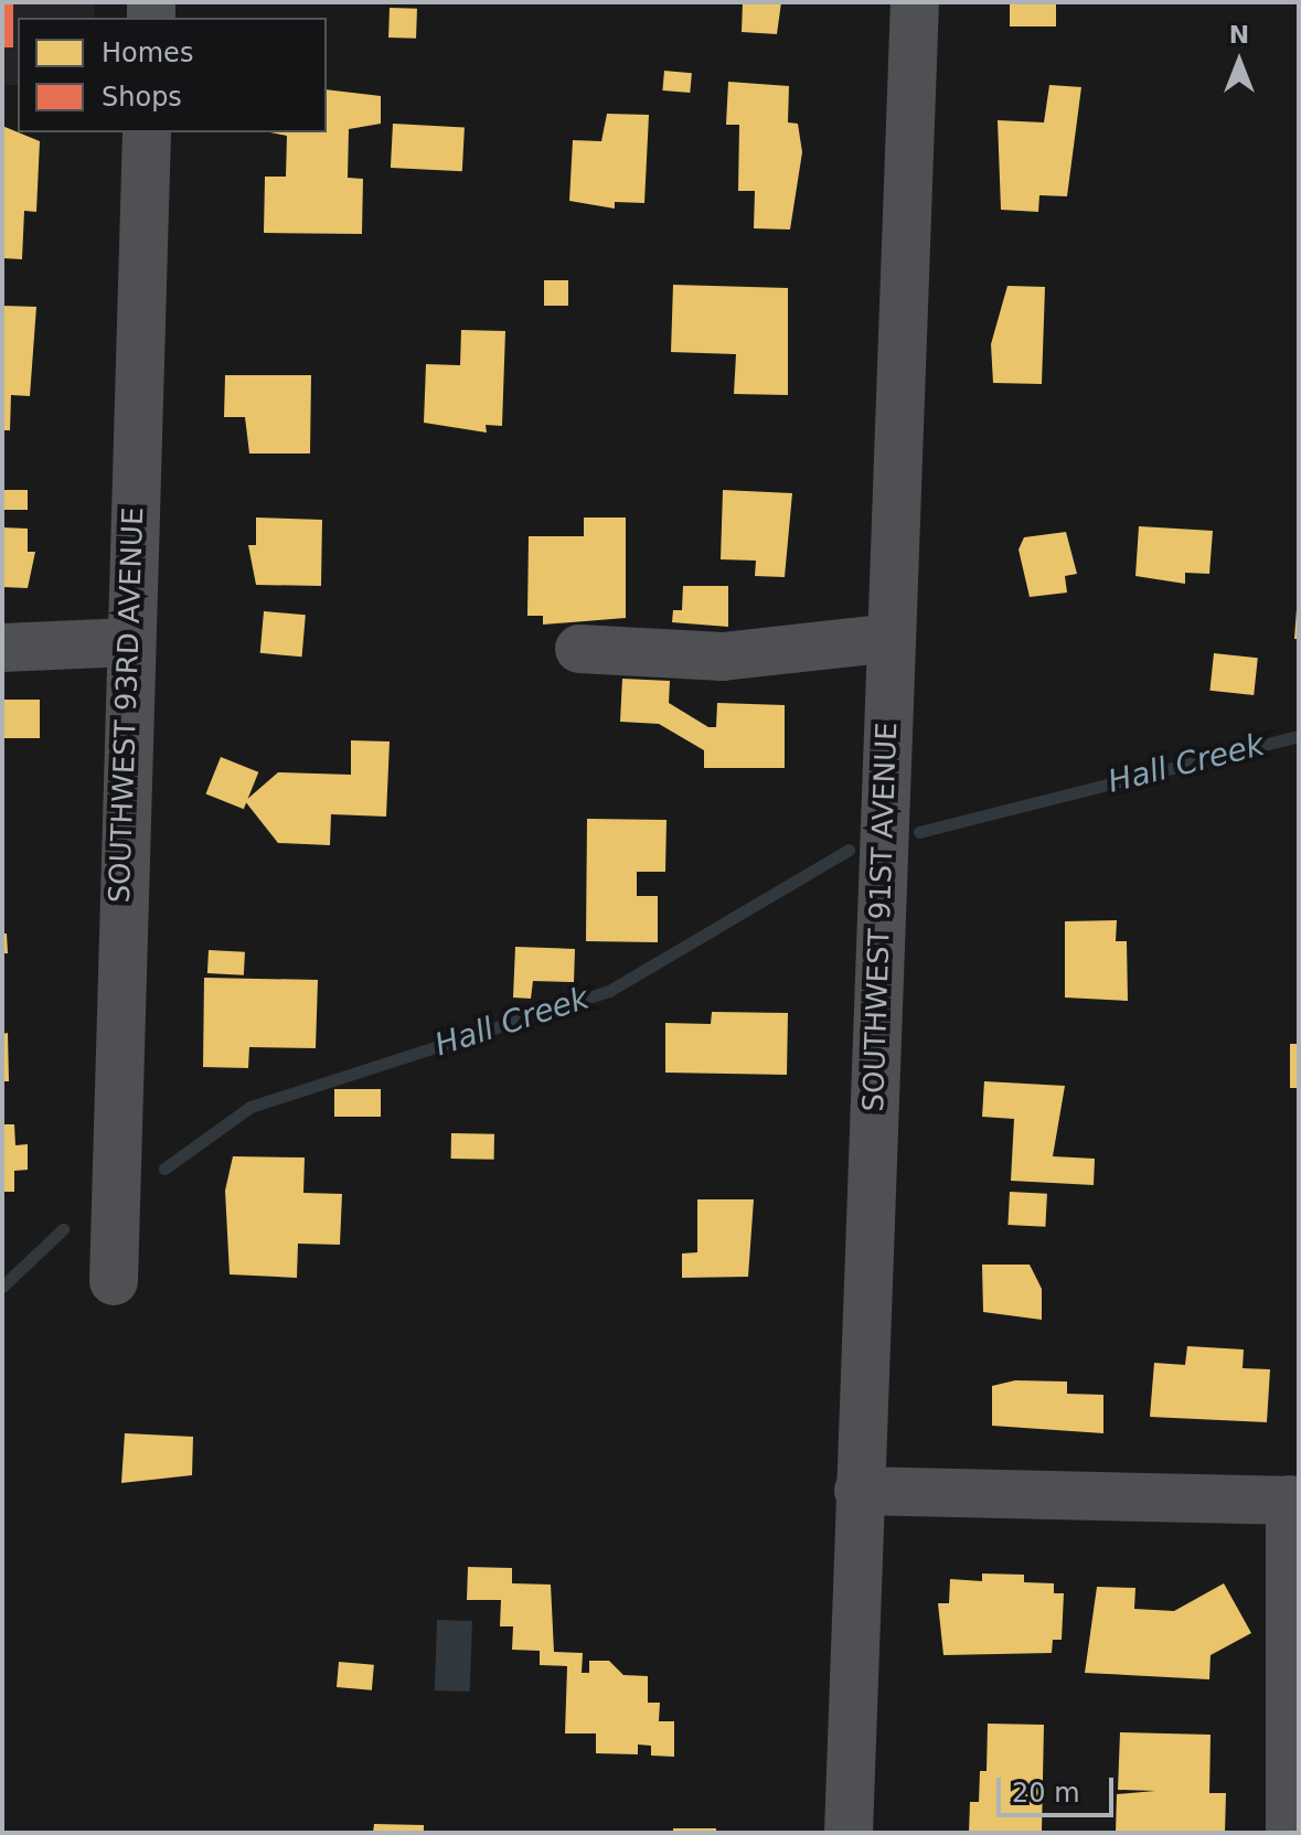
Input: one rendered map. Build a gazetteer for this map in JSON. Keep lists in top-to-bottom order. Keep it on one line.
{"streets":{"street":["SOUTHWEST 93RD AVENUE","SOUTHWEST 91ST AVENUE"]},"water":["Hall Creek"],"legend":["Homes","Shops"],"scale_bar":"20 m","north":"top"}
